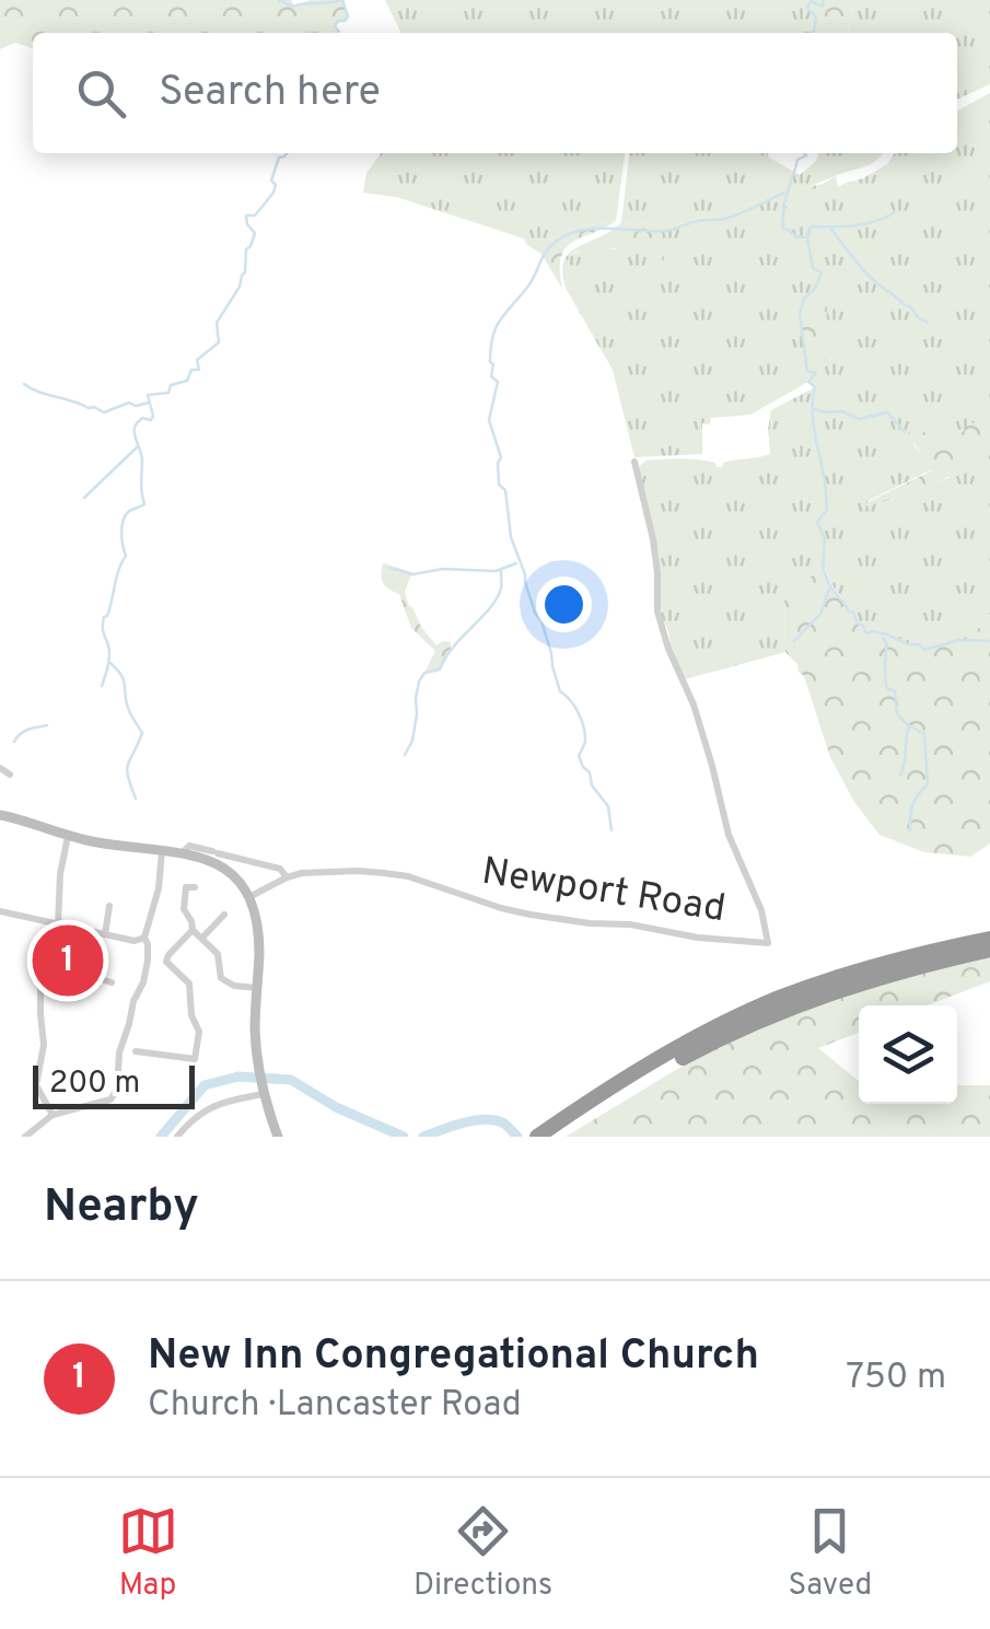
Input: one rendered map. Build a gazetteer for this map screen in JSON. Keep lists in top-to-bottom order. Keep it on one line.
{"streets":{"street":["Newport Road"]},"scale_bar":"200 m","page":{"search":"Search here","pins":"1","scale":"200 m","heading":"Nearby","list":[{"mark":"1","name":"New Inn Congregational Church","note":"Church · Lancaster Road","value":"750 m"}],"nav":["Map","Directions","Saved"]}}
